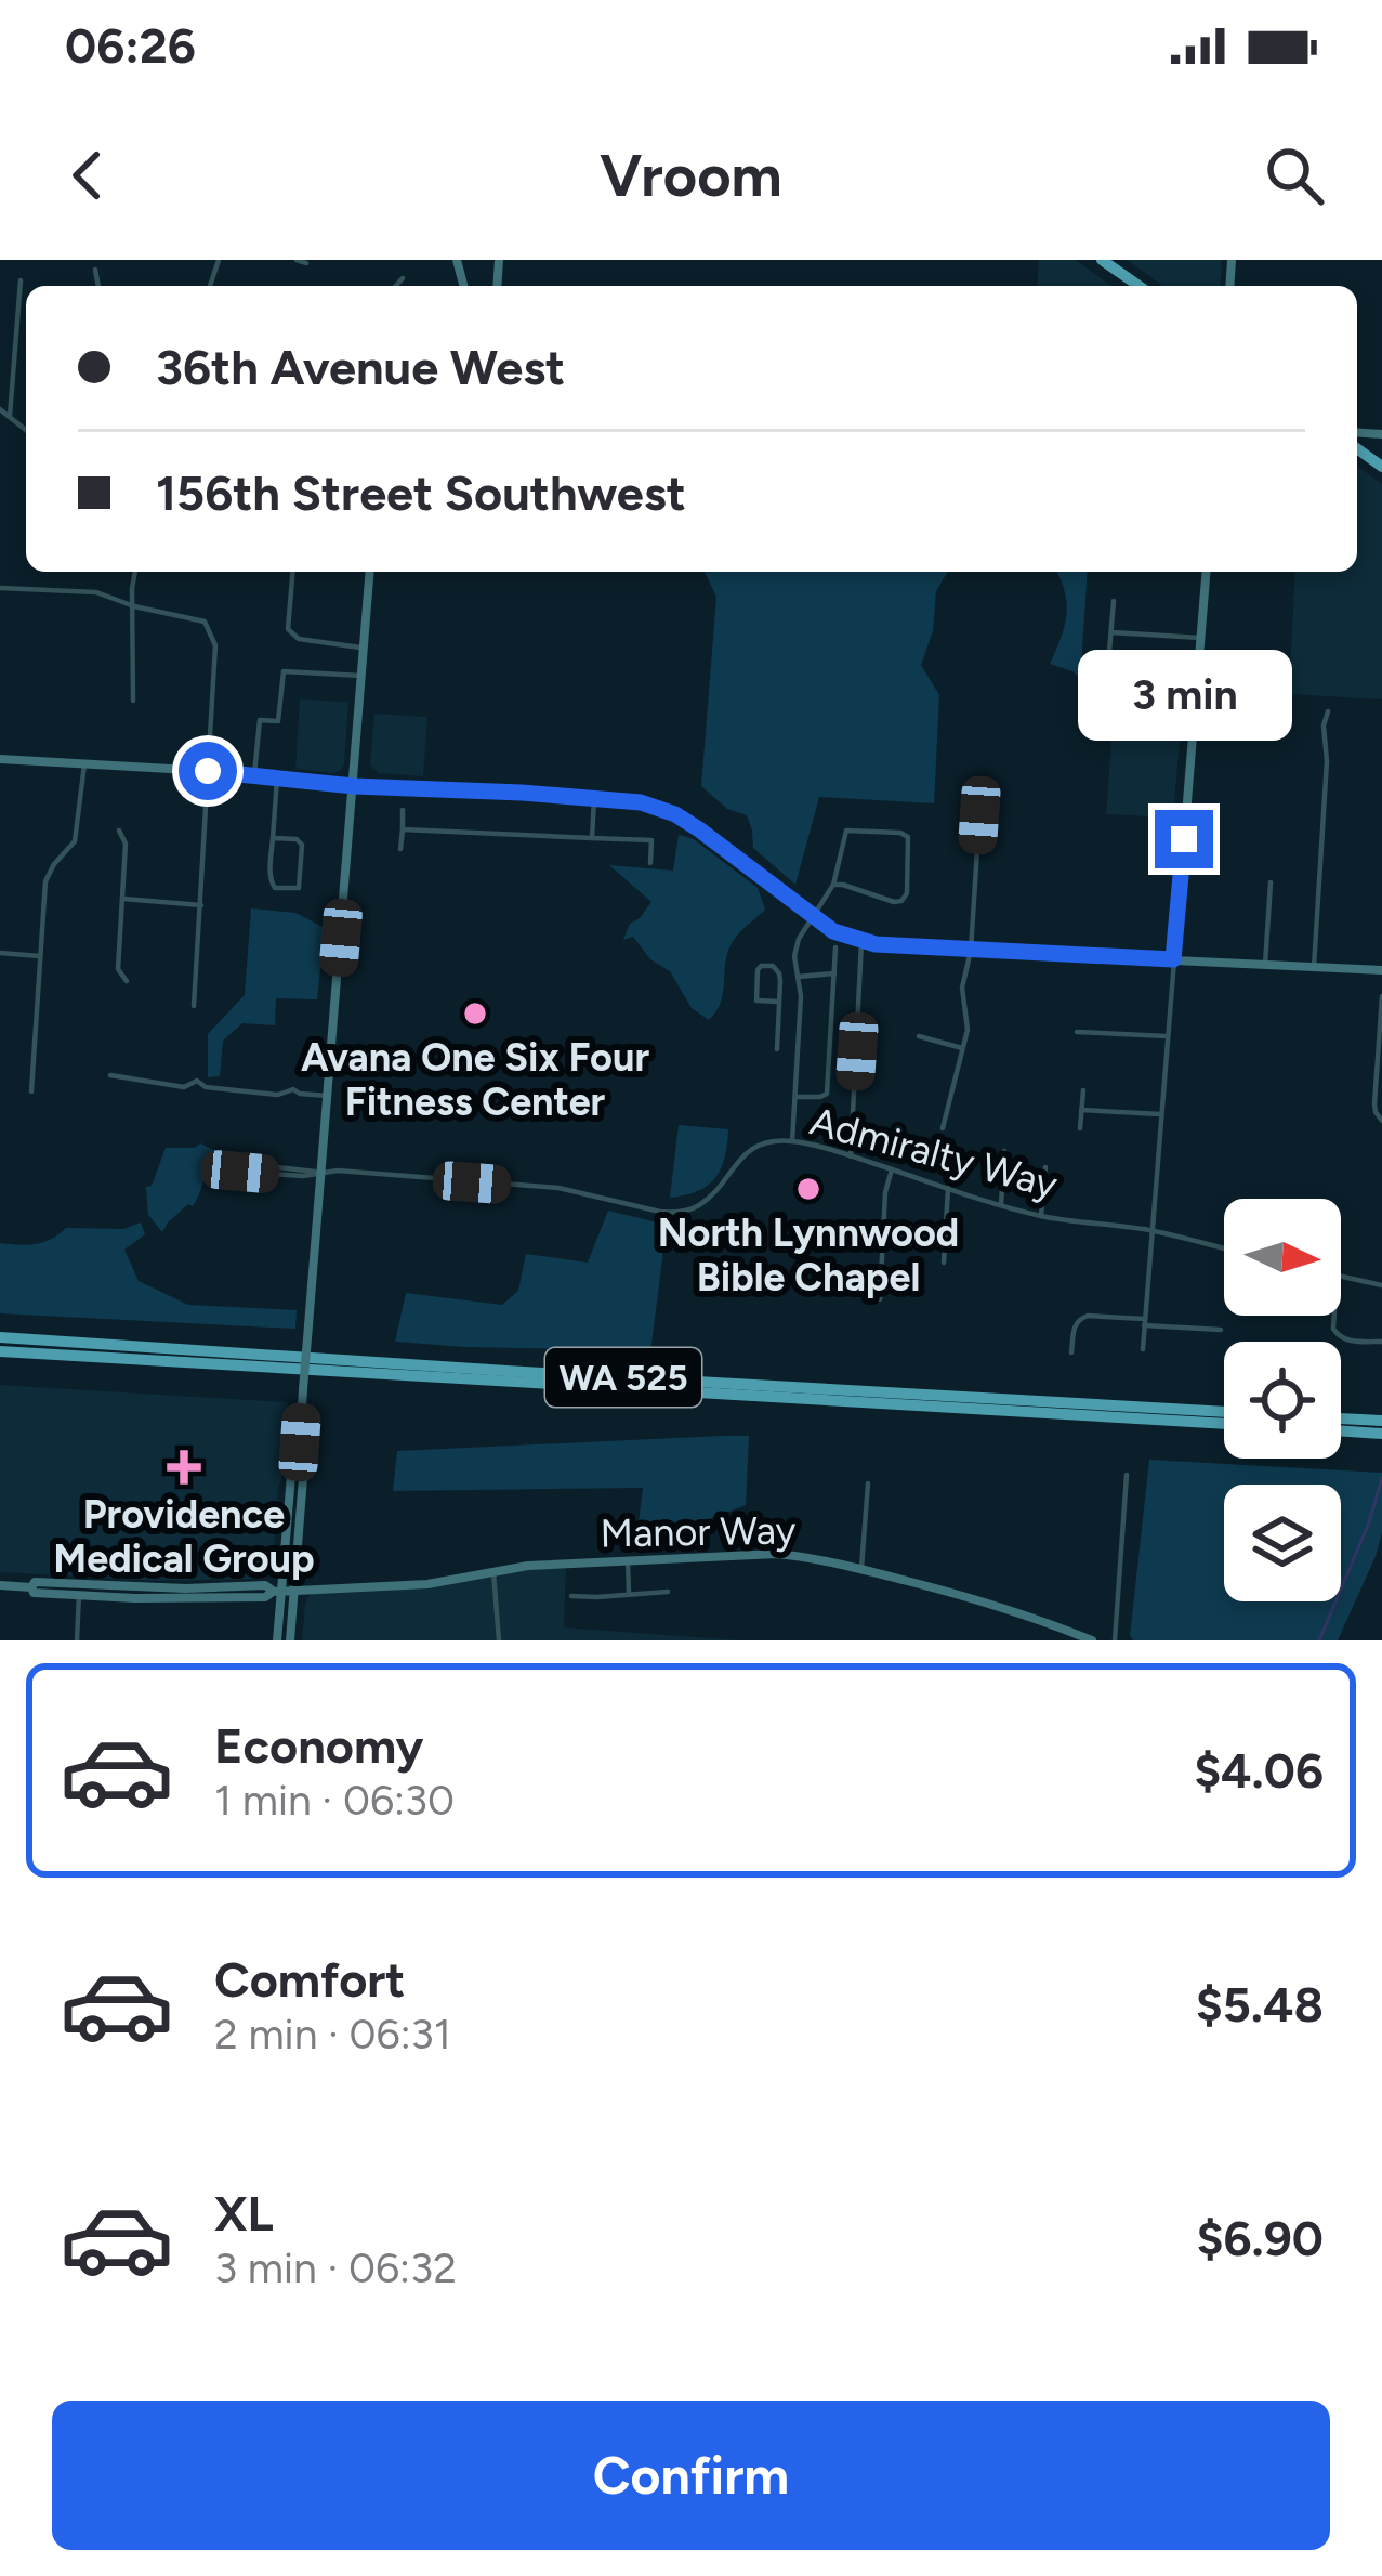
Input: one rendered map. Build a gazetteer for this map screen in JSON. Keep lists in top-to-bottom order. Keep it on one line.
{"streets":{"highway":["WA 525"],"street":["Admiralty Way","Manor Way"]},"places":{"other":["Avana One Six Four Fitness Center","North Lynnwood Bible Chapel"],"health":["Providence Medical Group"]},"north":"right","page":{"status":"06:26","header":"Vroom","banner":["36th Avenue West","156th Street Southwest"],"bubble":"3 min","list":[{"name":"Economy","note":"1 min · 06:30","value":"$4.06"},{"name":"Comfort","note":"2 min · 06:31","value":"$5.48"},{"name":"XL","note":"3 min · 06:32","value":"$6.90"}],"buttons":"Confirm"}}
